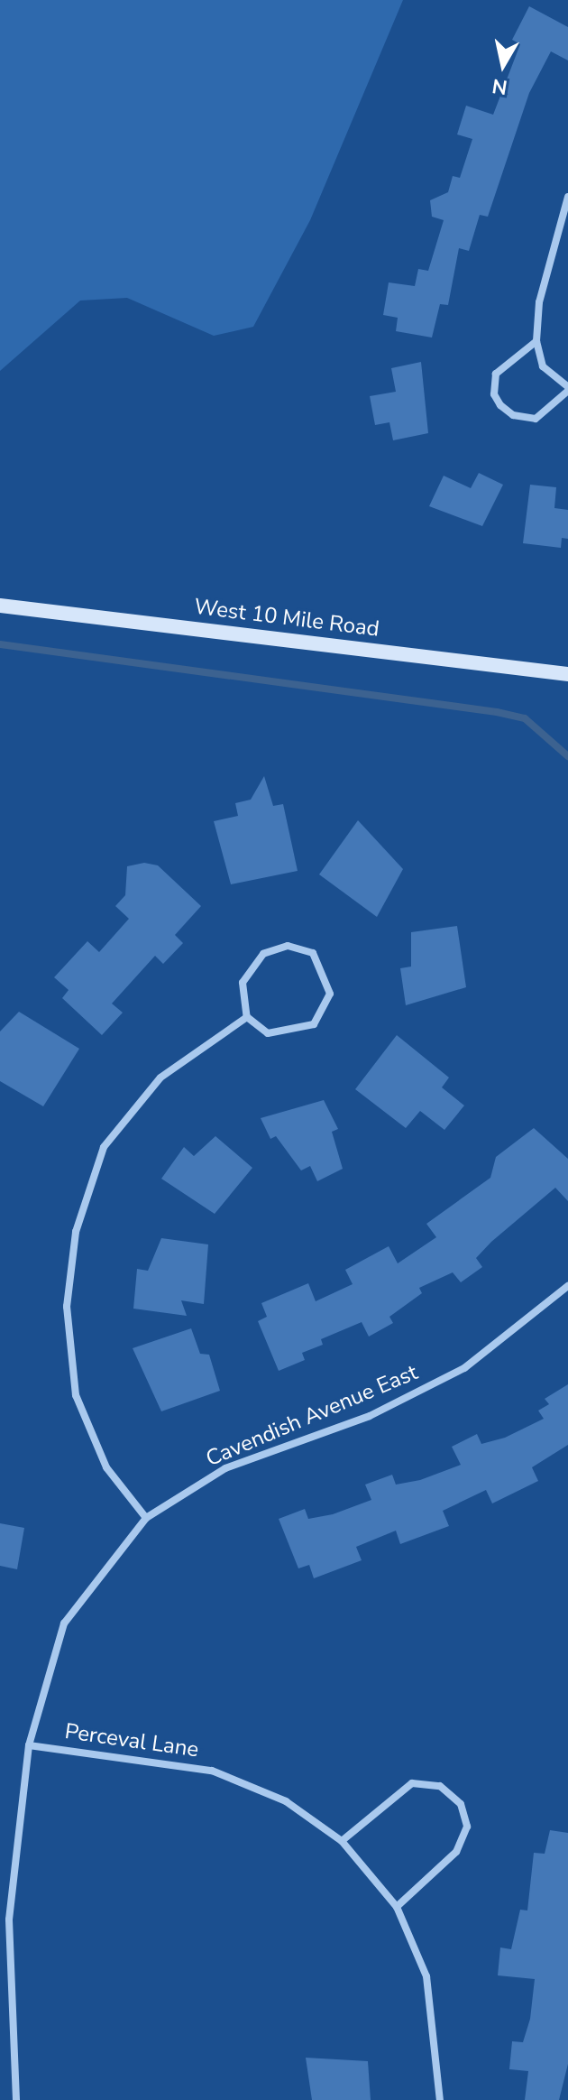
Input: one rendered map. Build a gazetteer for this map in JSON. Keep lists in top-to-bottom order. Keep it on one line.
{"streets":{"main road":["West 10 Mile Road"],"street":["Cavendish Avenue East","Perceval Lane"]},"crossings":[["Cavendish Avenue East","Perceval Lane"]],"north":"bottom"}
